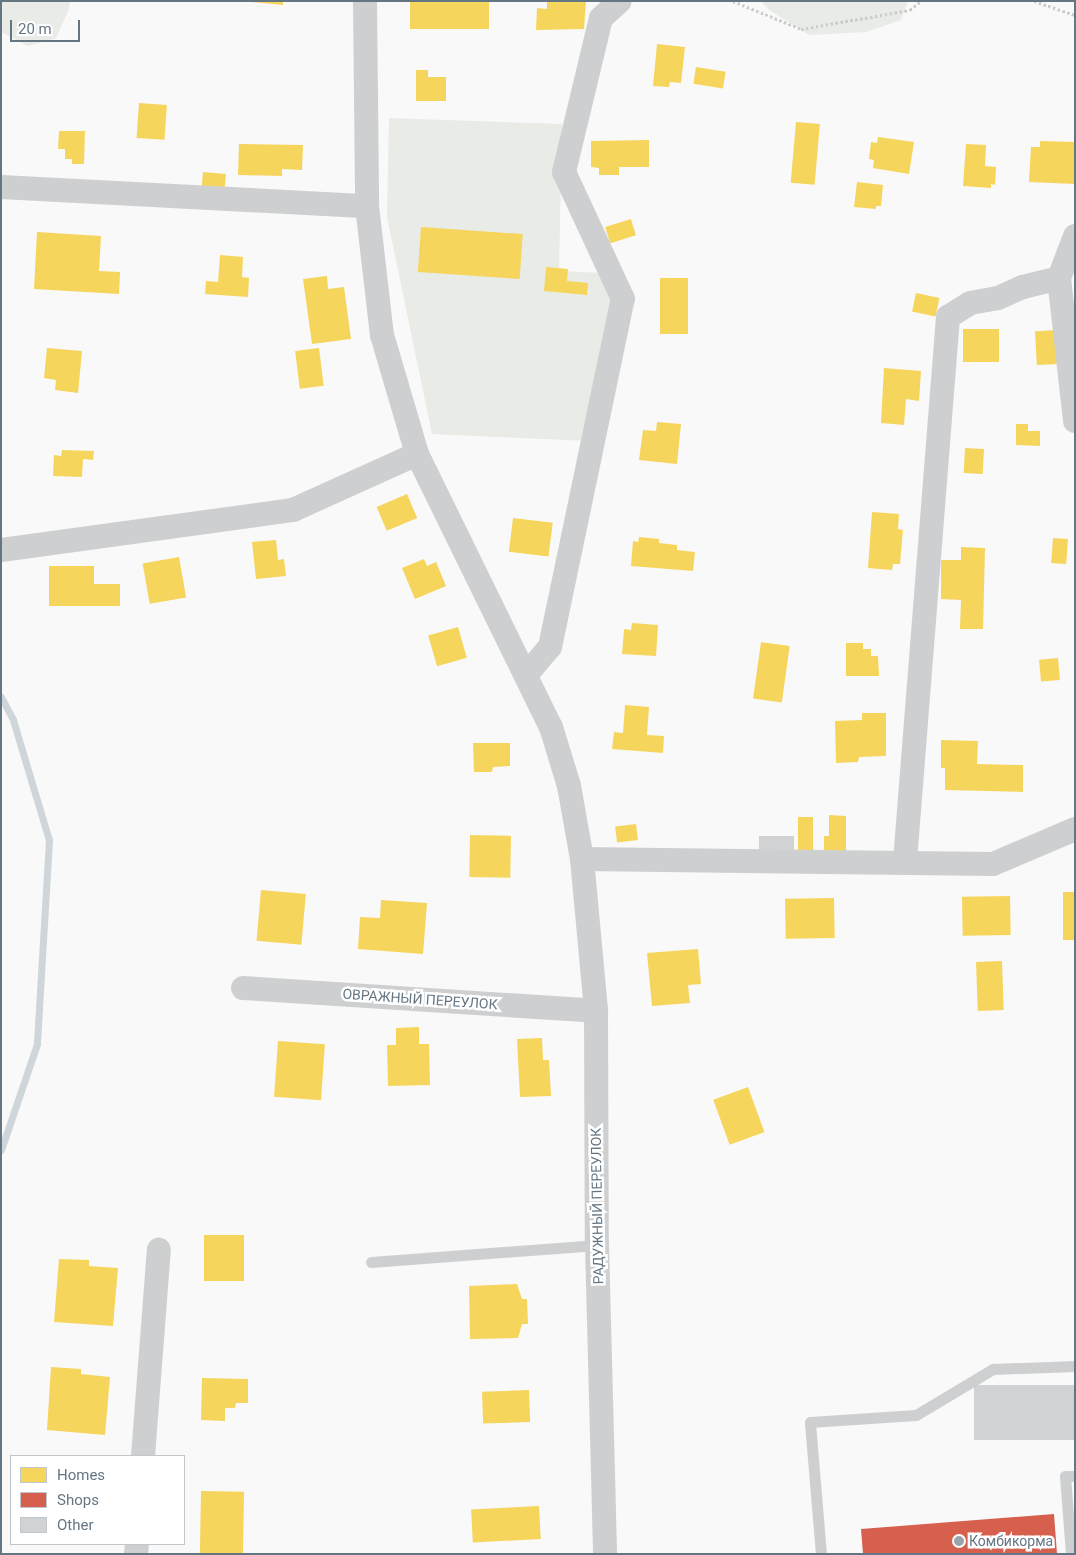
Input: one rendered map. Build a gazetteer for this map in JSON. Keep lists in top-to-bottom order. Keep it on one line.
{"streets":{"street":["ОВРАЖНЫЙ ПЕРЕУЛОК","РАДУЖНЫЙ ПЕРЕУЛОК"]},"crossings":[["ОВРАЖНЫЙ ПЕРЕУЛОК","РАДУЖНЫЙ ПЕРЕУЛОК"]],"places":["Комбикорма"],"legend":["Homes","Shops","Other"],"scale_bar":"20 m"}
